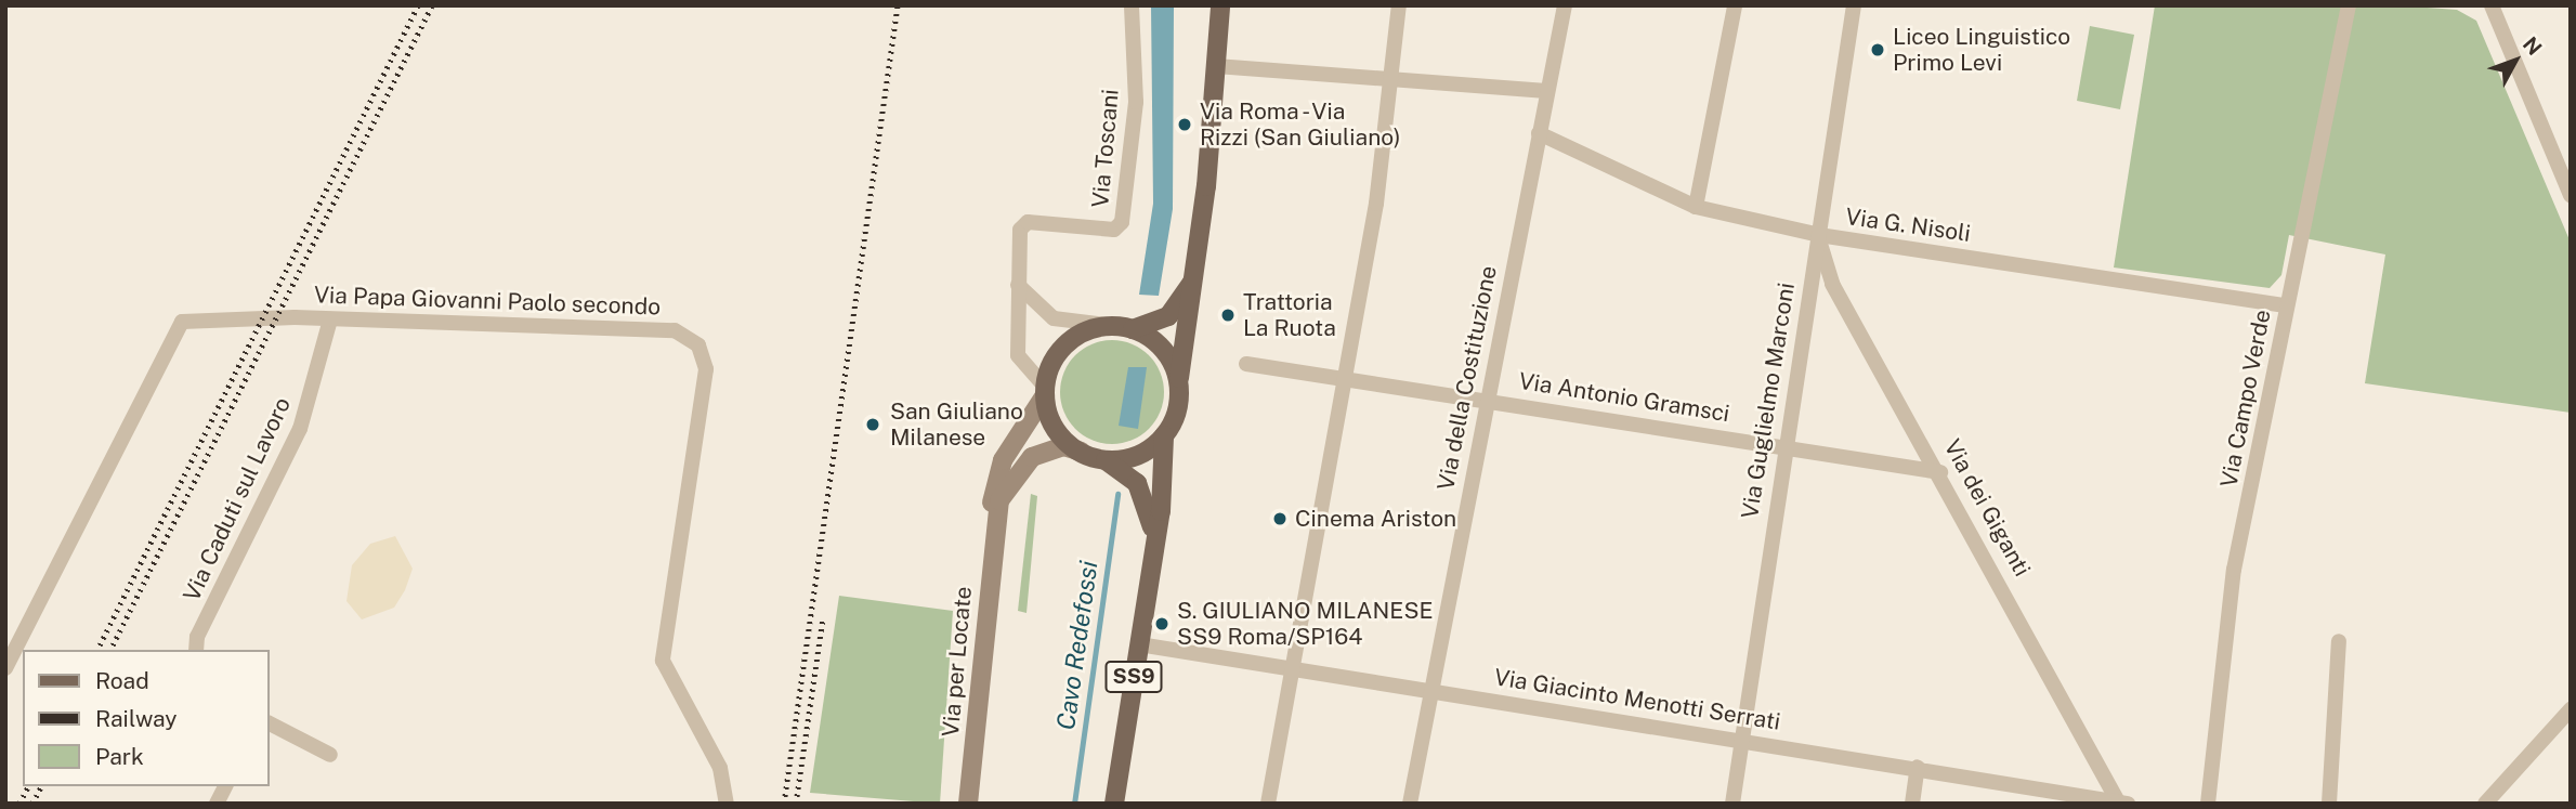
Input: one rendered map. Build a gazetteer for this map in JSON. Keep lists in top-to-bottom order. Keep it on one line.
{"streets":{"main road":["Via per Locate","SS9"],"street":["Via Toscani","Via G. Nisoli","Via Papa Giovanni Paolo secondo","Via della Costituzione","Via Antonio Gramsci","Via Campo Verde","Via Guglielmo Marconi","Via Caduti sul Lavoro","Via dei Giganti","Via Giacinto Menotti Serrati"]},"crossings":[["Via G. Nisoli","Via della Costituzione"],["Via G. Nisoli","Via Campo Verde"],["Via G. Nisoli","Via Guglielmo Marconi"],["Via G. Nisoli","Via dei Giganti"],["Via Papa Giovanni Paolo secondo","Via Caduti sul Lavoro"],["Via della Costituzione","Via Antonio Gramsci"],["Via della Costituzione","Via Giacinto Menotti Serrati"],["Via Antonio Gramsci","Via Guglielmo Marconi"],["Via Antonio Gramsci","Via dei Giganti"],["Via Guglielmo Marconi","Via dei Giganti"],["Via Guglielmo Marconi","Via Giacinto Menotti Serrati"],["Via dei Giganti","Via Giacinto Menotti Serrati"],["Via per Locate","SS9"],["SS9","Via Giacinto Menotti Serrati"]],"water":["Cavo Redefossi"],"places":["Liceo Linguistico Primo Levi","Via Roma - Via Rizzi (San Giuliano)","Trattoria La Ruota","San Giuliano Milanese","Cinema Ariston","S. GIULIANO MILANESE SS9 Roma/SP164"],"legend":["Road","Railway","Park"],"north":"top right"}
